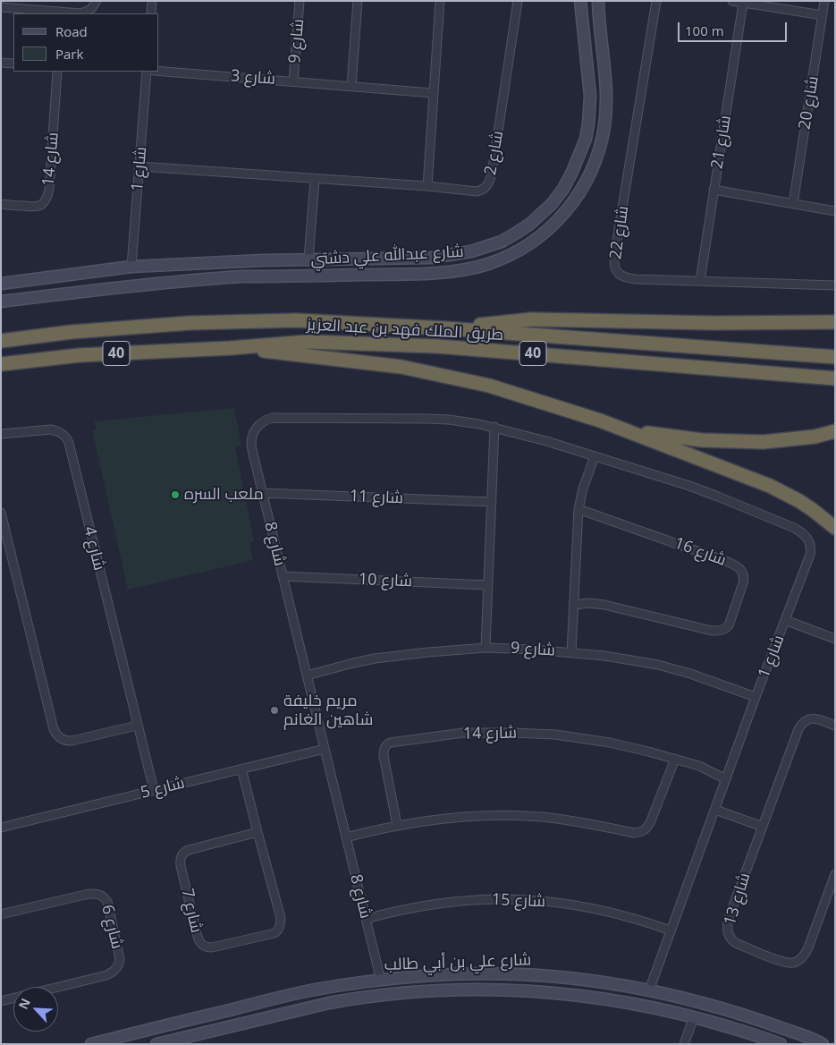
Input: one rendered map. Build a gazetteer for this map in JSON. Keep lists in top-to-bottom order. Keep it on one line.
{"streets":{"highway":["طريق الملك فهد بن عبد العزيز","40"],"main road":["شارع عبدالله علي دشتي","شارع علي بن أبي طالب"],"street":["شارع 9","شارع 3","شارع 20","شارع 21","شارع 2","شارع 14","شارع 1","شارع 22","شارع 11","شارع 8","شارع 4","شارع 16","شارع 10","شارع 5","شارع 13","شارع 15","شارع 7","شارع 6"]},"crossings":[["شارع 9","شارع 3"],["شارع 9","شارع 1"],["شارع 9","شارع 8"],["شارع 21","شارع 22"],["شارع 2","شارع 1"],["شارع 14","شارع 1"],["شارع 1","شارع عبدالله علي دشتي"],["شارع 1","شارع 8"],["شارع 1","شارع 15"],["شارع 1","شارع علي بن أبي طالب"],["شارع 11","شارع 8"],["شارع 8","شارع 10"],["شارع 8","شارع 5"],["شارع 8","شارع 15"],["شارع 8","شارع علي بن أبي طالب"],["شارع 4","شارع 5"],["شارع 5","شارع 7"]],"places":["ملعب السره","مريم خليفة شاهين الغانم"],"legend":["Road","Park"],"scale_bar":"100 m","north":"top left"}
